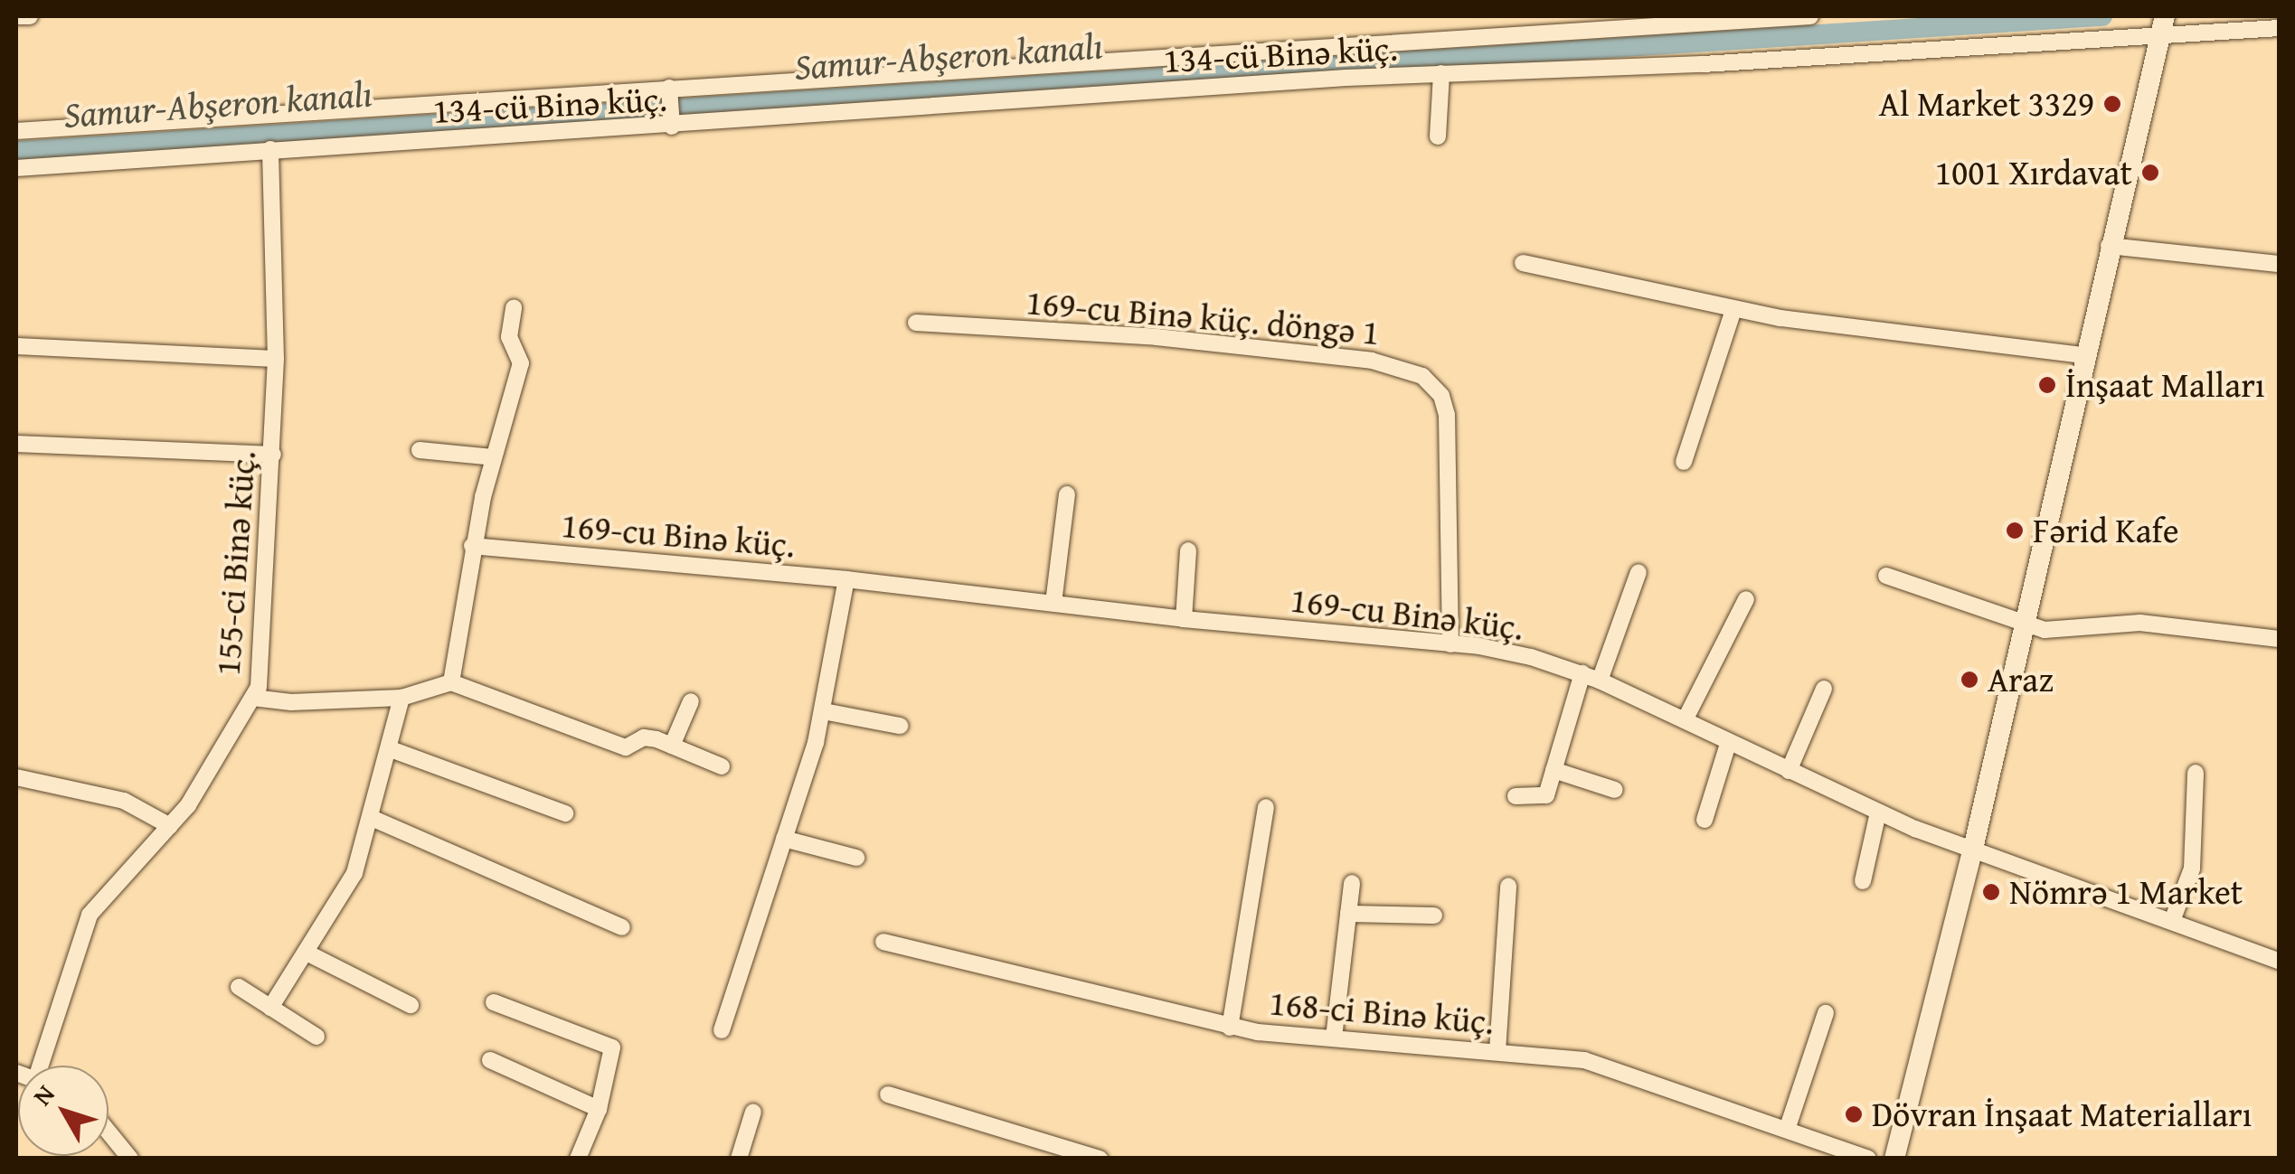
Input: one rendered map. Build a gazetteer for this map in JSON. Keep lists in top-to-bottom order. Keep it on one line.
{"streets":{"street":["134-cü Binə küç.","169-cu Binə küç. döngə 1","169-cu Binə küç.","155-ci Binə küç.","168-ci Binə küç."]},"crossings":[["134-cü Binə küç.","155-ci Binə küç."],["169-cu Binə küç. döngə 1","169-cu Binə küç."]],"water":["Samur-Abşeron kanalı"],"places":["Al Market 3329","1001 Xırdavat","İnşaat Malları","Fərid Kafe","Araz","Nömrə 1 Market","Dövran İnşaat Materialları"],"north":"top left"}
